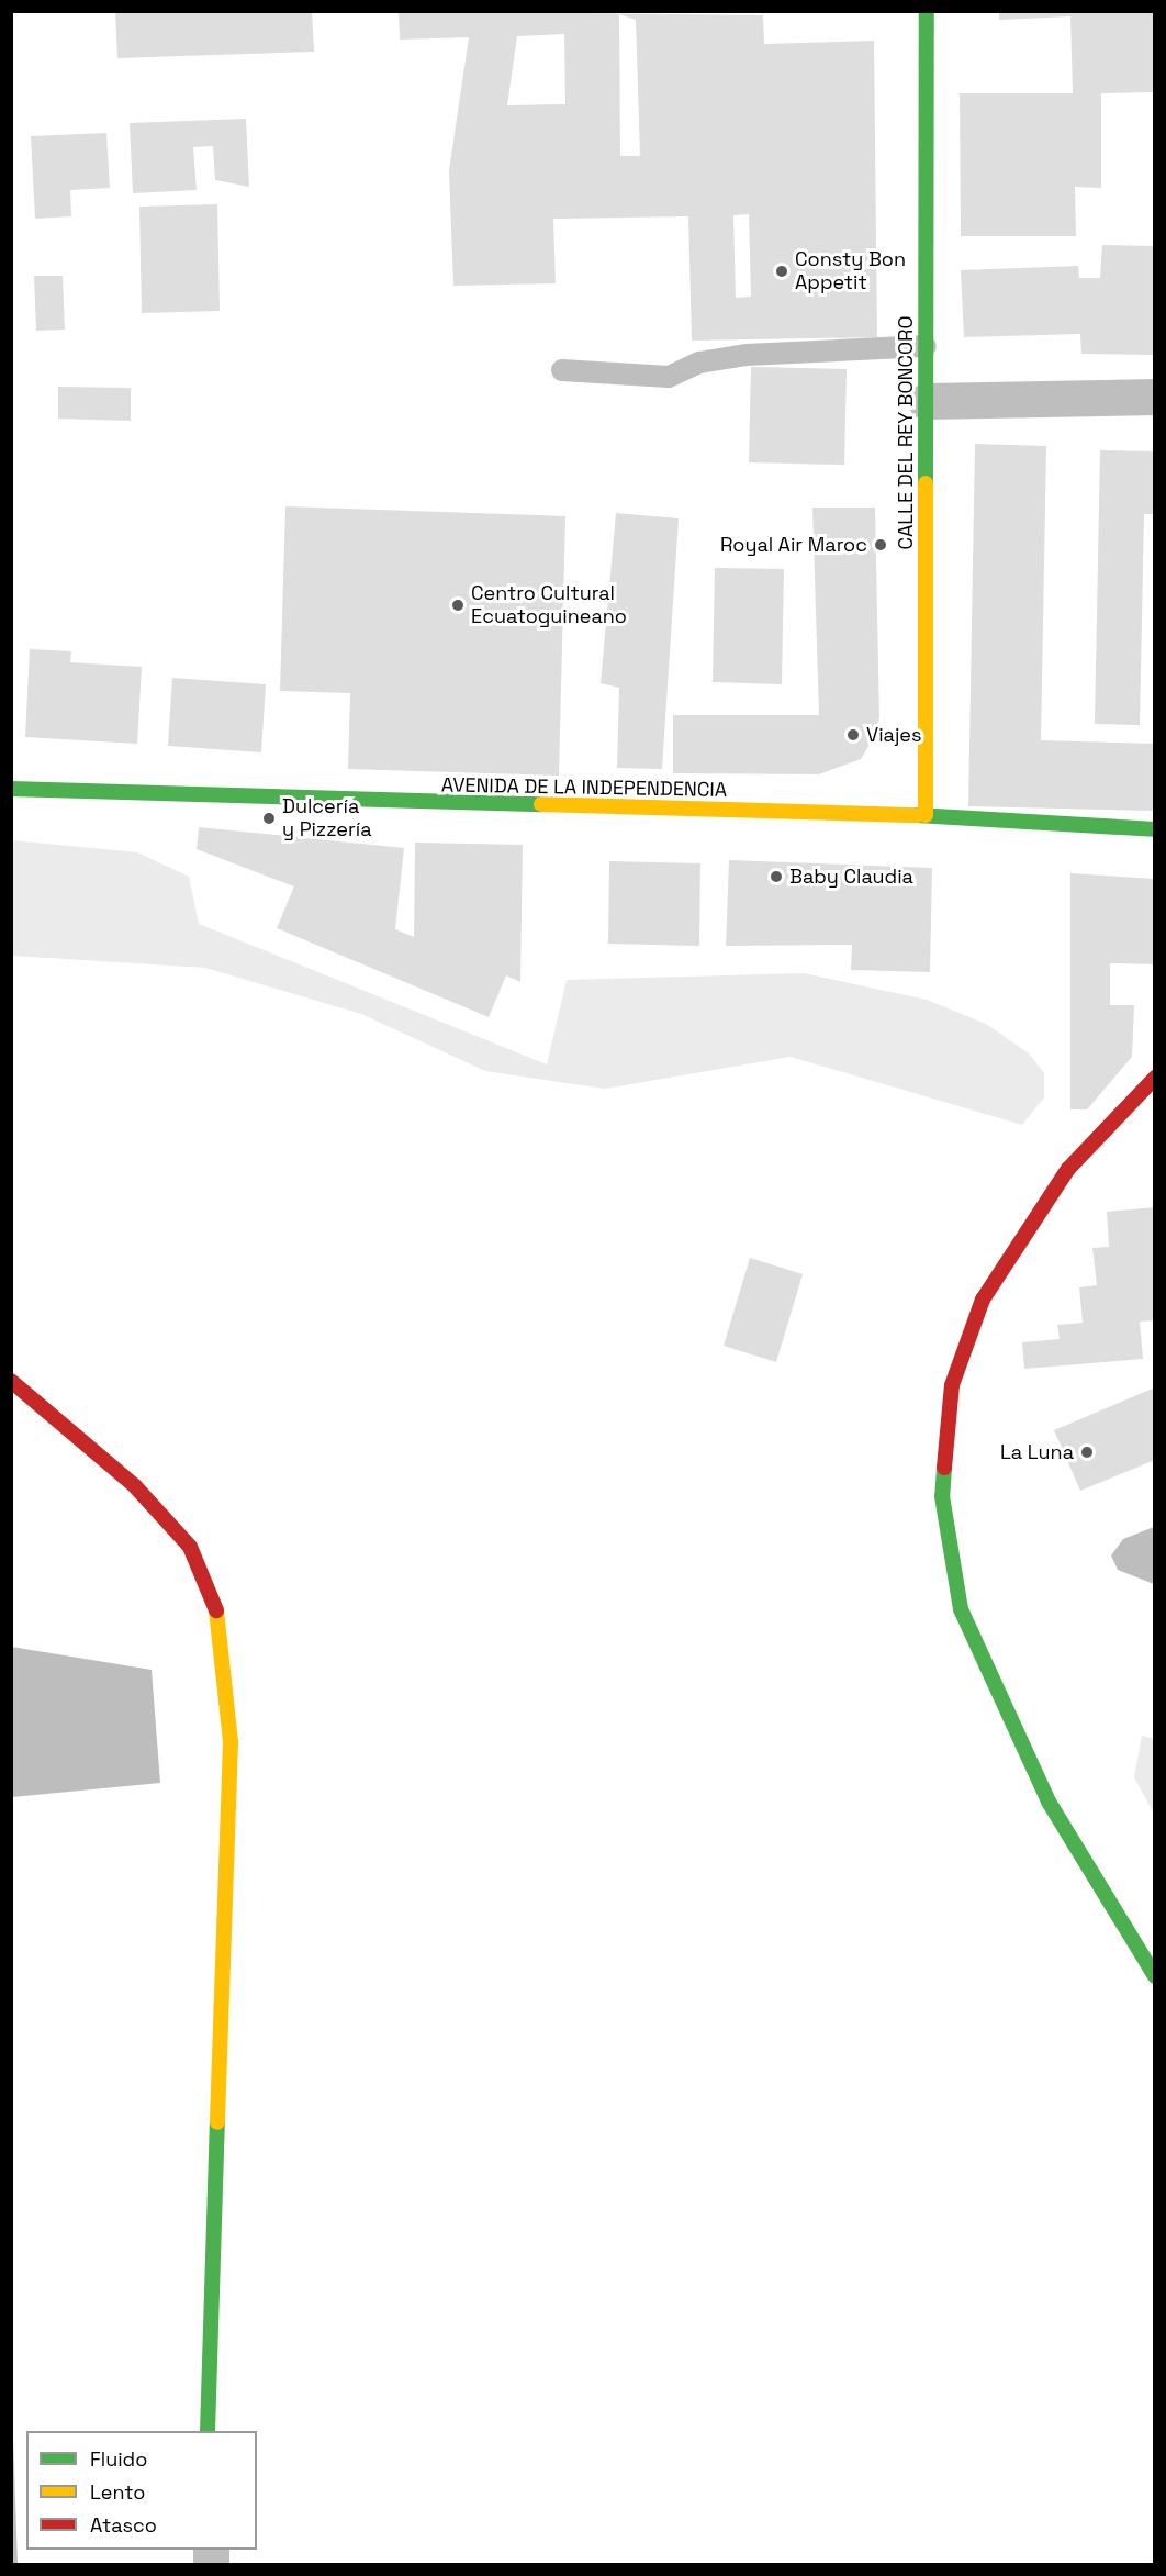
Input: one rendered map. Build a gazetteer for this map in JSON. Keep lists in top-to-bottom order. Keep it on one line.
{"streets":{"street":["CALLE DEL REY BONCORO","AVENIDA DE LA INDEPENDENCIA"]},"crossings":[["CALLE DEL REY BONCORO","AVENIDA DE LA INDEPENDENCIA"]],"places":["Consty Bon Appetit","Royal Air Maroc","Centro Cultural Ecuatoguineano","Viajes","Dulcería y Pizzería","Baby Claudia","La Luna"],"legend":["Fluido","Lento","Atasco"]}
